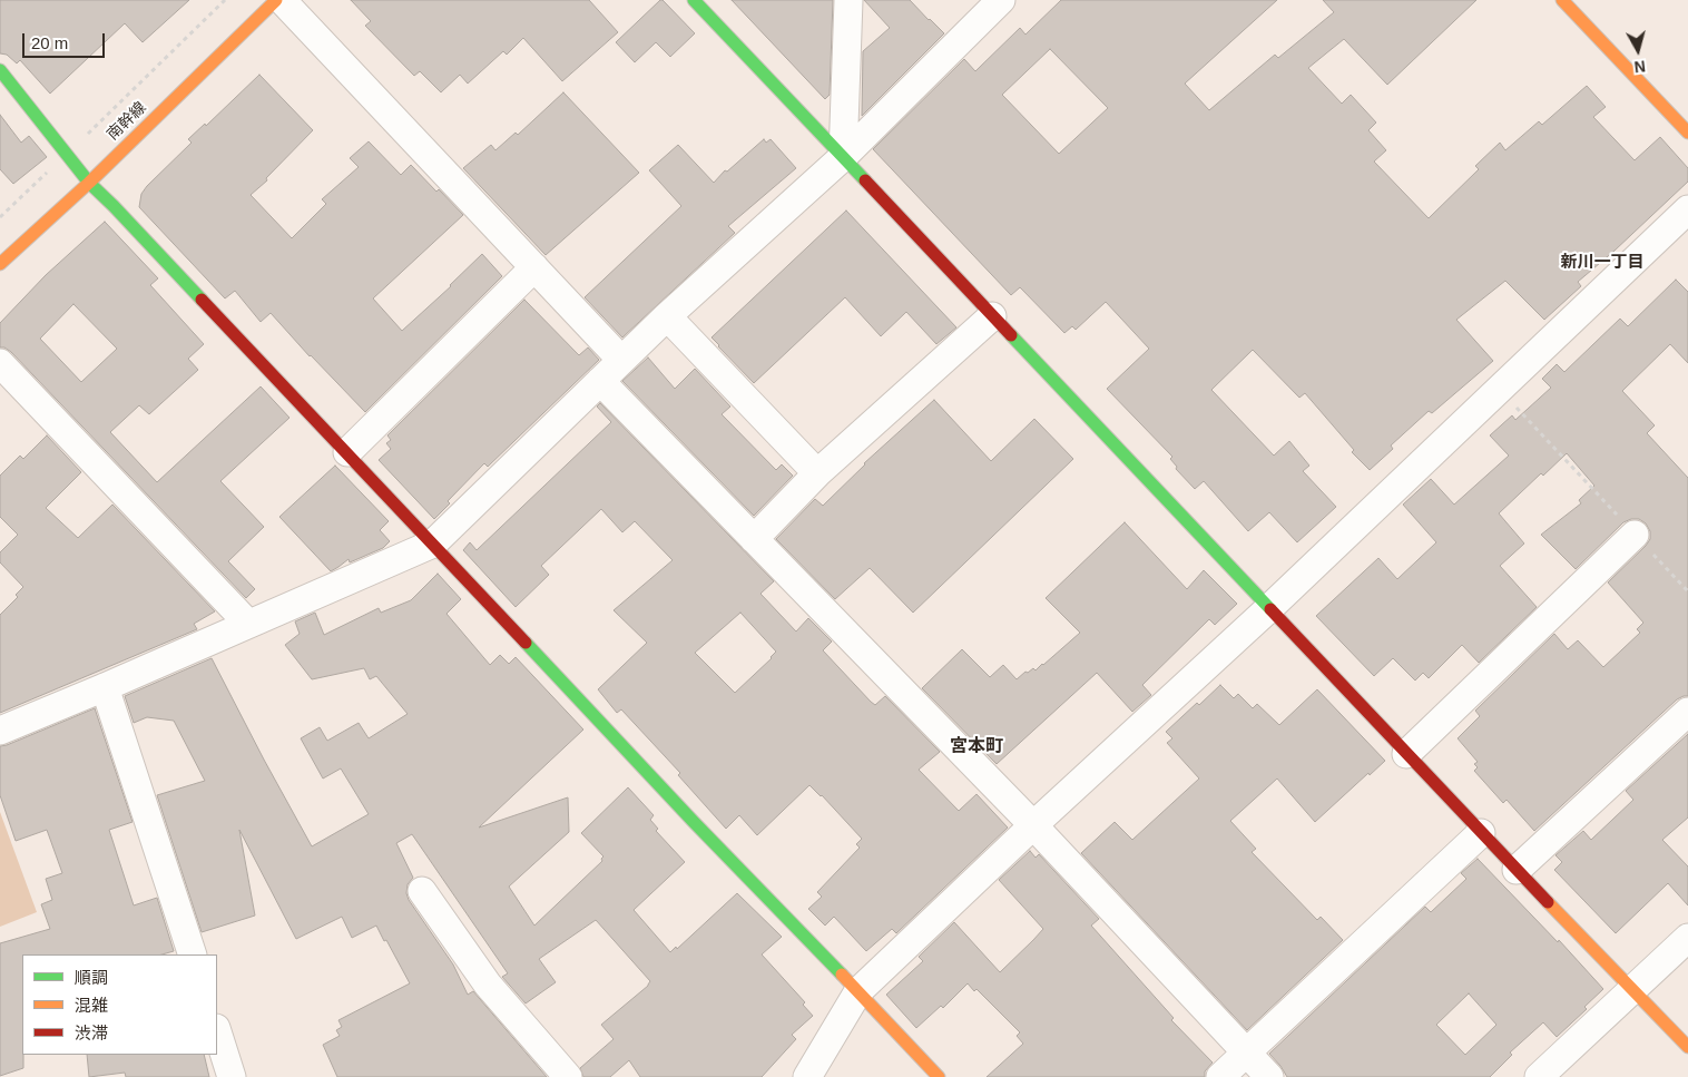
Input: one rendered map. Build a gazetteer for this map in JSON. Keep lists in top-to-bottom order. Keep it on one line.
{"streets":{"street":["南幹線"]},"districts":["新川一丁目","宮本町"],"legend":["順調","混雑","渋滞"],"scale_bar":"20 m","north":"bottom"}
